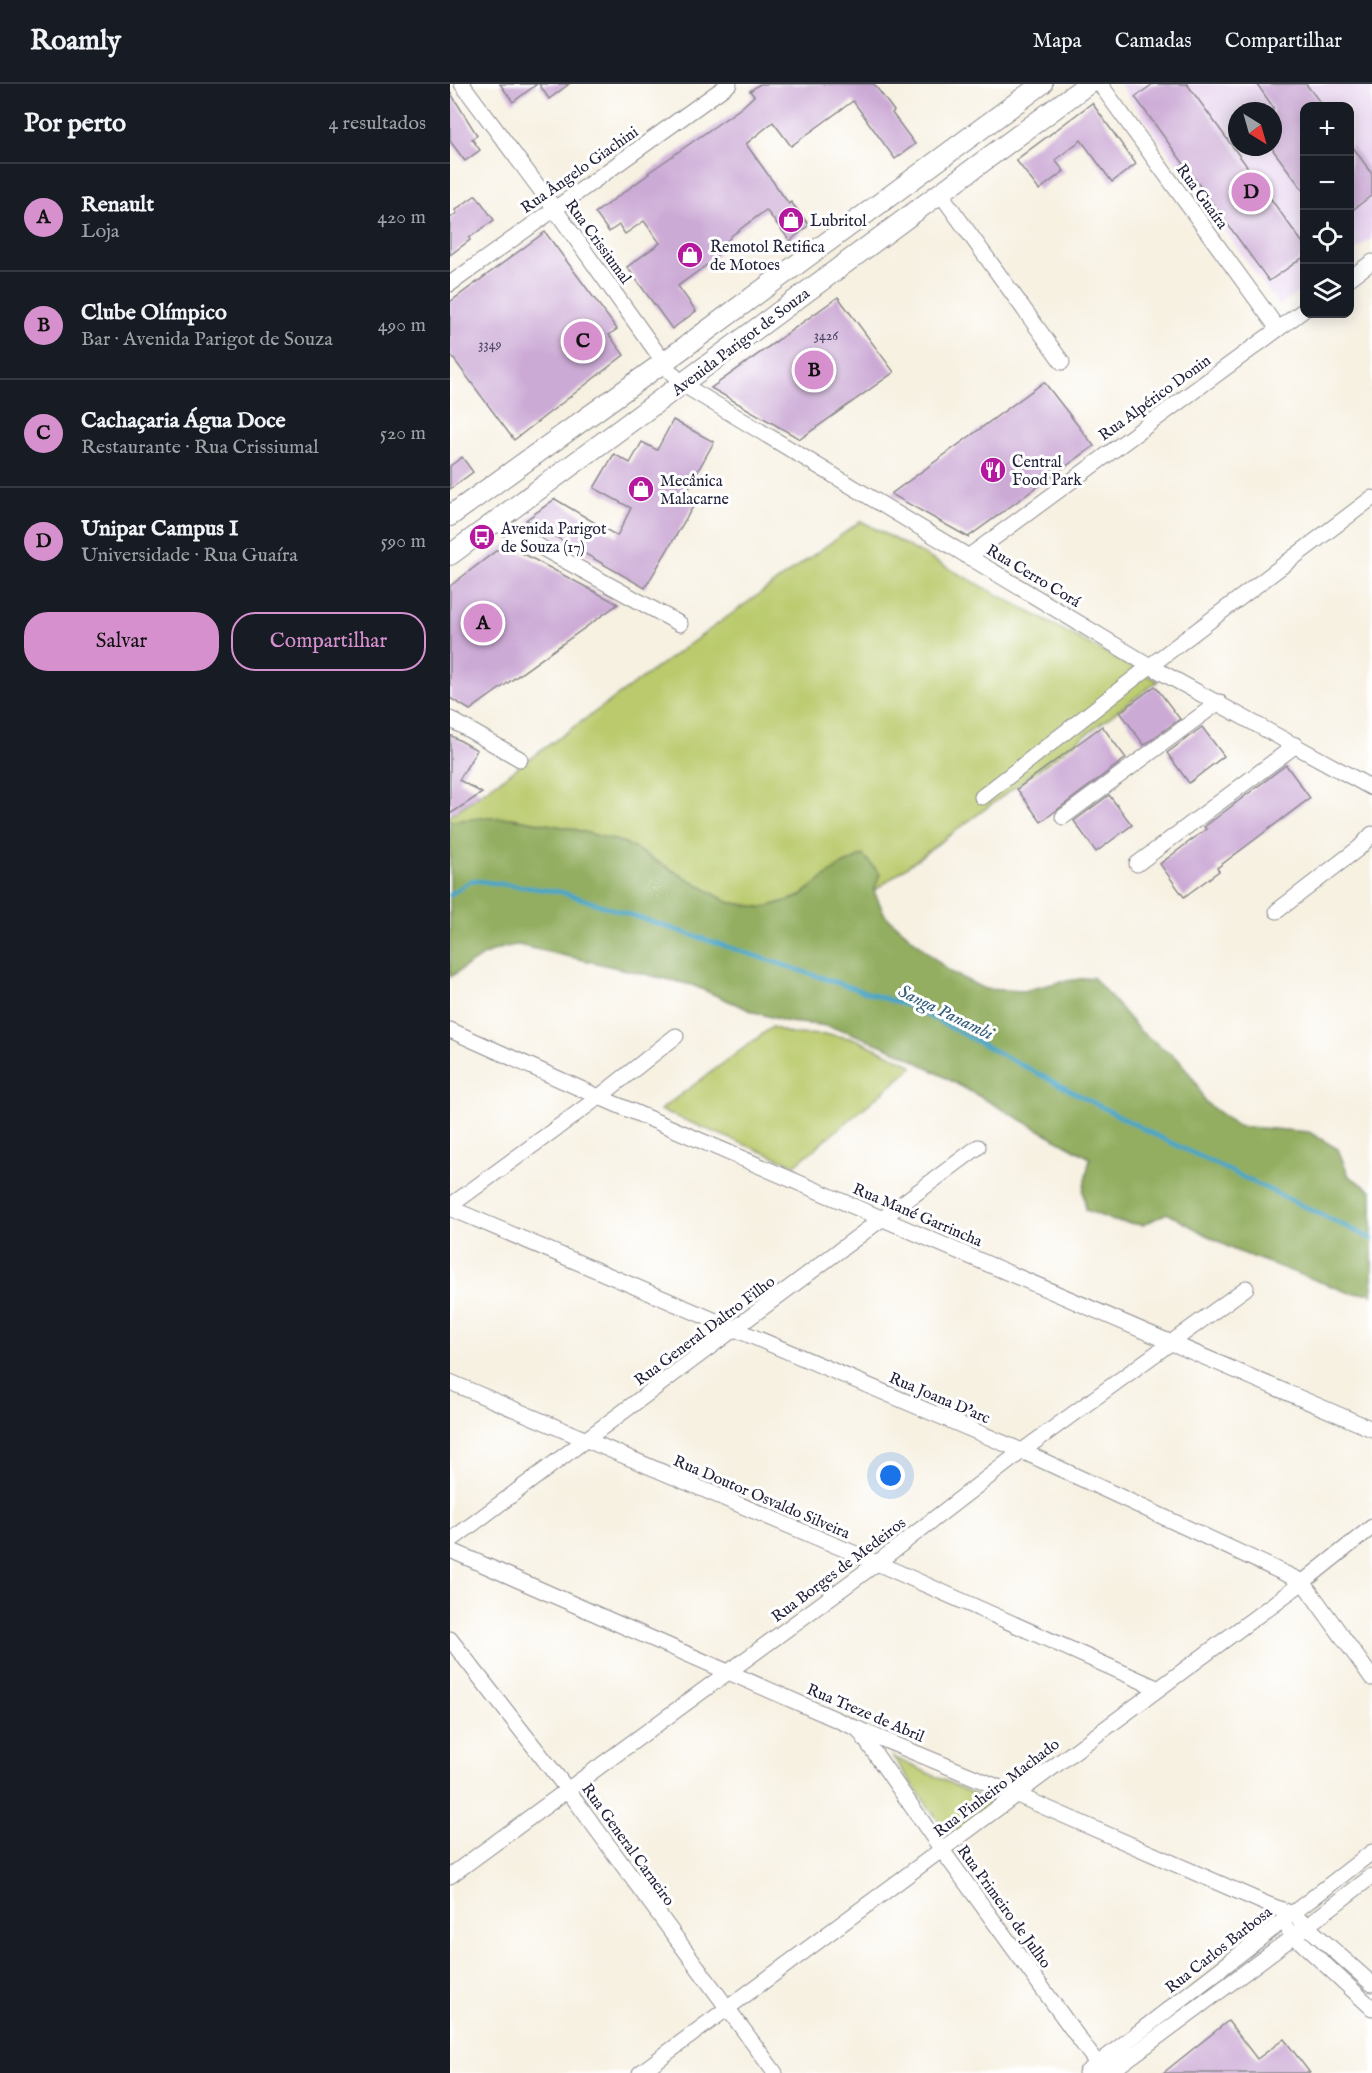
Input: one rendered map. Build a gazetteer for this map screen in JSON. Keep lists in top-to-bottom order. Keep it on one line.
{"streets":{"main road":["Avenida Parigot de Souza"],"street":["Rua Ângelo Giachini","Rua Guaíra","Rua Crissiumal","Rua Alpérico Donin","Rua Cerro Corá","Rua Mané Garrincha","Rua General Daltro Filho","Rua Joana D'arc","Rua Doutor Osvaldo Silveira","Rua Borges de Medeiros","Rua Treze de Abril","Rua Pinheiro Machado","Rua General Carneiro","Rua Primeiro de Julho","Rua Carlos Barbosa"]},"crossings":[["Rua Ângelo Giachini","Rua Crissiumal"],["Rua Guaíra","Rua Alpérico Donin"],["Rua Crissiumal","Avenida Parigot de Souza"],["Rua Crissiumal","Rua Cerro Corá"],["Avenida Parigot de Souza","Rua Cerro Corá"],["Rua Alpérico Donin","Rua Cerro Corá"],["Rua Mané Garrincha","Rua General Daltro Filho"],["Rua Mané Garrincha","Rua Borges de Medeiros"],["Rua General Daltro Filho","Rua Joana D'arc"],["Rua General Daltro Filho","Rua Doutor Osvaldo Silveira"],["Rua Joana D'arc","Rua Borges de Medeiros"],["Rua Joana D'arc","Rua Pinheiro Machado"],["Rua Doutor Osvaldo Silveira","Rua Borges de Medeiros"],["Rua Doutor Osvaldo Silveira","Rua Pinheiro Machado"],["Rua Borges de Medeiros","Rua Treze de Abril"],["Rua Borges de Medeiros","Rua General Carneiro"],["Rua Treze de Abril","Rua Pinheiro Machado"],["Rua Treze de Abril","Rua Primeiro de Julho"],["Rua Treze de Abril","Rua Carlos Barbosa"],["Rua Pinheiro Machado","Rua General Carneiro"],["Rua Pinheiro Machado","Rua Primeiro de Julho"],["Rua Primeiro de Julho","Rua Carlos Barbosa"]],"water":["Sanga Panambi"],"places":{"shop":["Lubritol","Remotol Retifica de Motoes","Mecânica Malacarne"],"restaurant":["Central Food Park"],"bus stop":["Avenida Parigot de Souza (17)"]},"house_numbers":["3426","3349"],"north":"bottom right","page":{"header":"Roamly","nav":["Mapa","Camadas","Compartilhar"],"heading":["Por perto","4 resultados"],"map_buttons":["+","−"],"list":[{"mark":"A","name":"Renault","note":"Loja","value":"420 m"},{"mark":"B","name":"Clube Olímpico","note":"Bar · Avenida Parigot de Souza","value":"490 m"},{"mark":"C","name":"Cachaçaria Água Doce","note":"Restaurante · Rua Crissiumal","value":"520 m"},{"mark":"D","name":"Unipar Campus I","note":"Universidade · Rua Guaíra","value":"590 m"}],"pins":["D","C","B","A"],"buttons":["Salvar","Compartilhar"]}}
